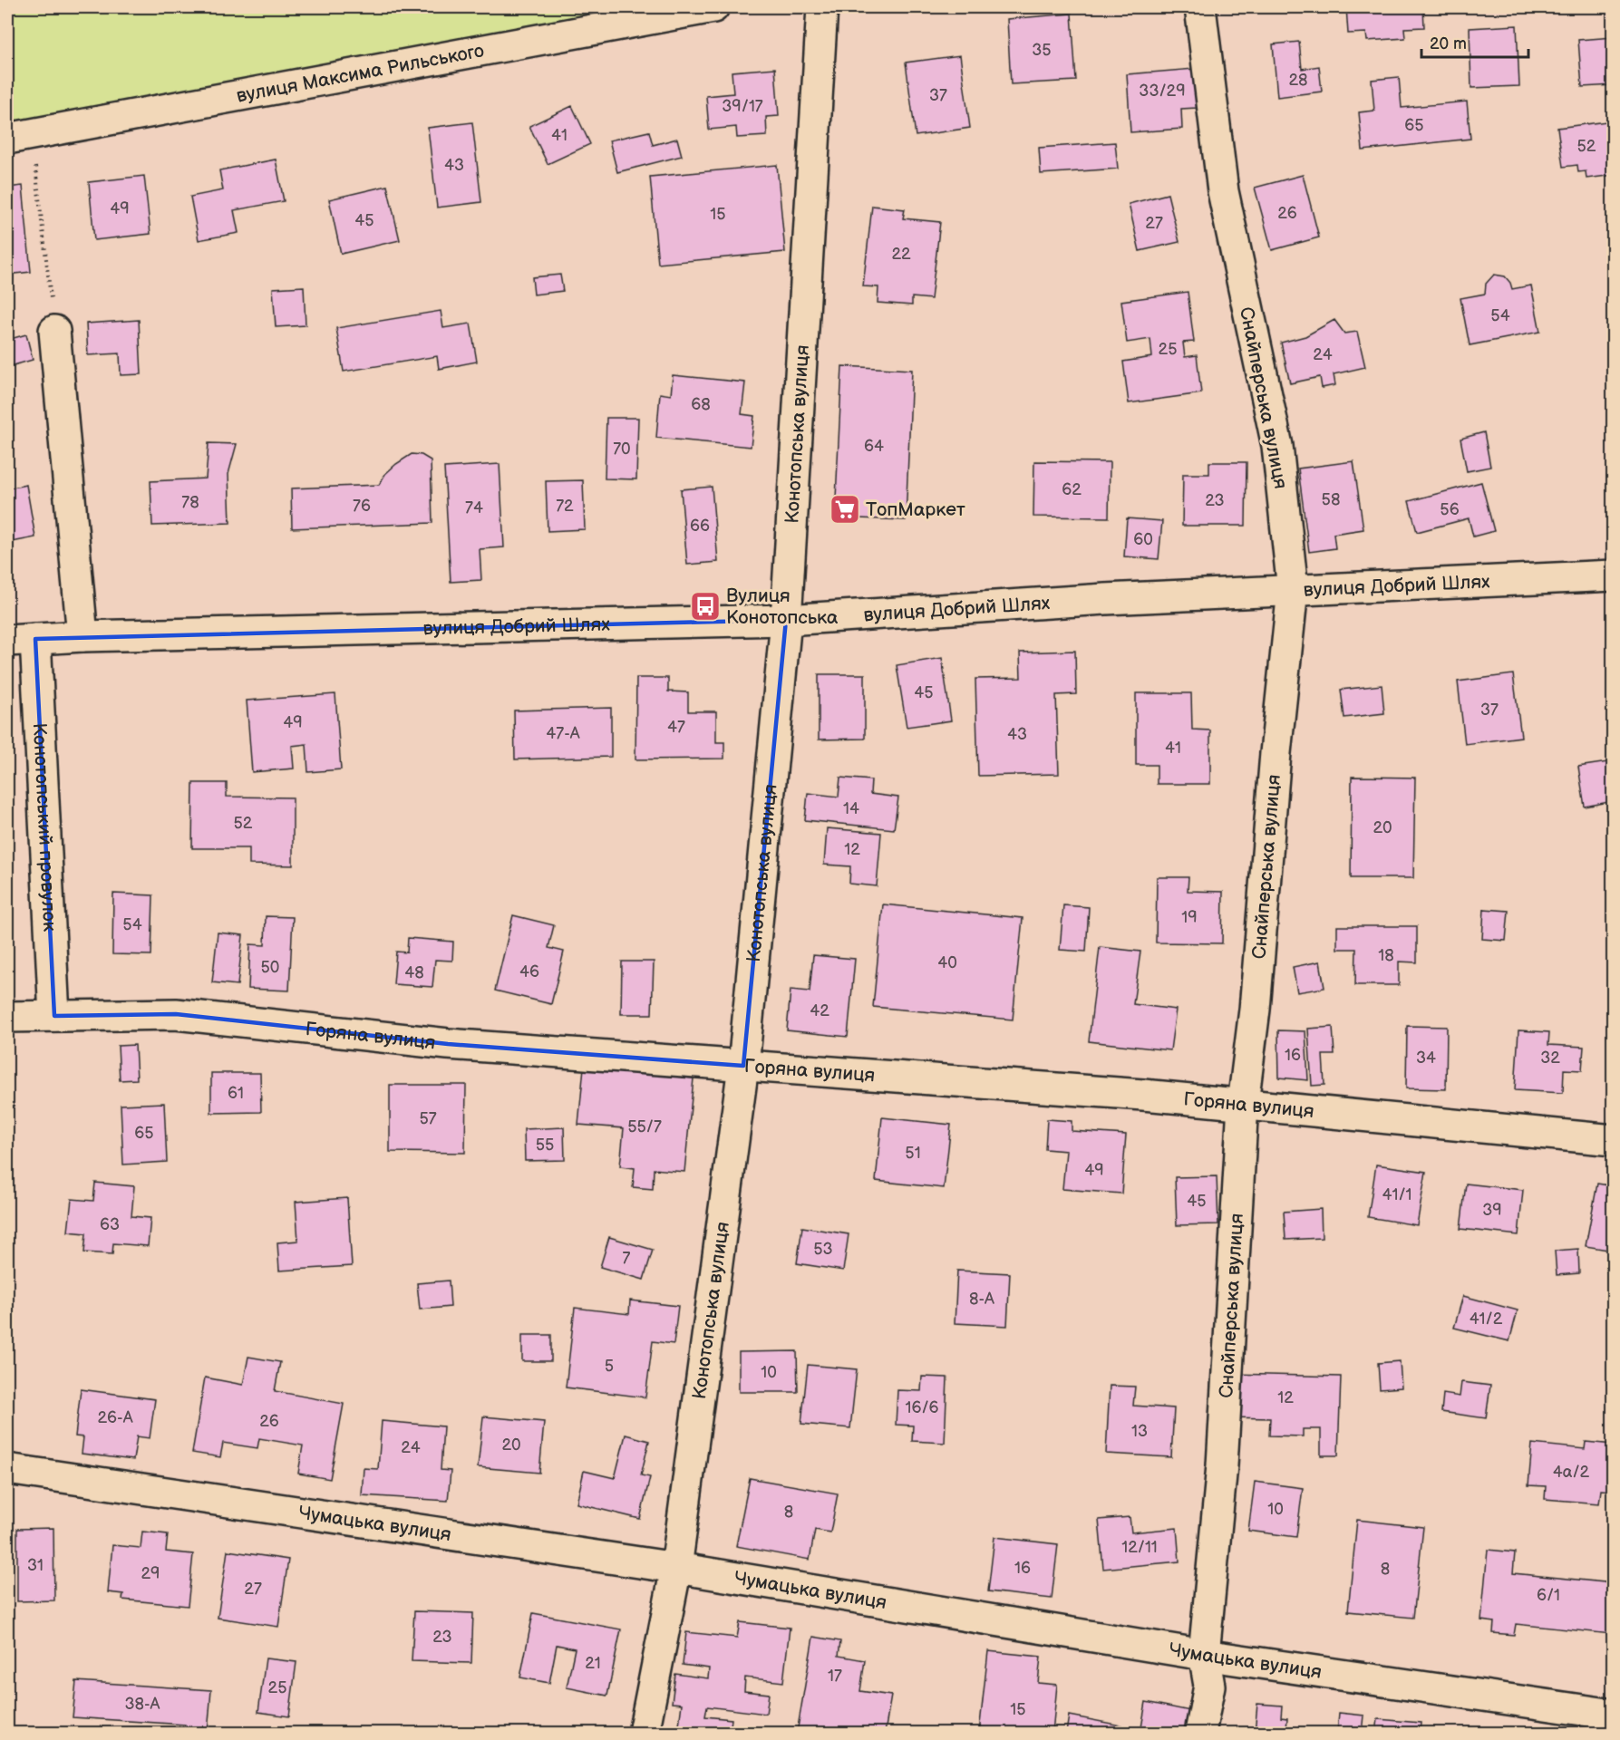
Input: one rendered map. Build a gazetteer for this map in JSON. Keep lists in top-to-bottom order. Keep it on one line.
{"streets":{"street":["вулиця Максима Рильського","Снайперська вулиця","Конотопська вулиця","вулиця Добрий Шлях","Конотопський провулок","Горяна вулиця","Чумацька вулиця"]},"crossings":[["Снайперська вулиця","вулиця Добрий Шлях"],["Снайперська вулиця","Горяна вулиця"],["Снайперська вулиця","Чумацька вулиця"],["Конотопська вулиця","вулиця Добрий Шлях"],["Конотопська вулиця","Горяна вулиця"],["Конотопська вулиця","Чумацька вулиця"],["вулиця Добрий Шлях","Конотопський провулок"],["Конотопський провулок","Горяна вулиця"]],"places":{"supermarket":["ТопМаркет"],"bus stop":["Вулиця Конотопська"]},"house_numbers":["35","28","33/29","37","39/17","65","41","52","43","49","26","15","45","27","22","54","25","24","68","64","70","62","58","23","78","76","72","74","56","66","60","45","37","49","47","47-А","43","41","14","52","20","12","19","54","18","40","50","46","48","42","16","34","32","61","57","55/7","65","55","51","49","41/1","45","39","63","53","7","8-А","41/2","5","10","12","16/6","26-А","26","13","20","24","4а/2","10","8","12/11","31","16","8","29","27","6/1","23","21","17","25","38-А","15"],"scale_bar":"20 m"}
